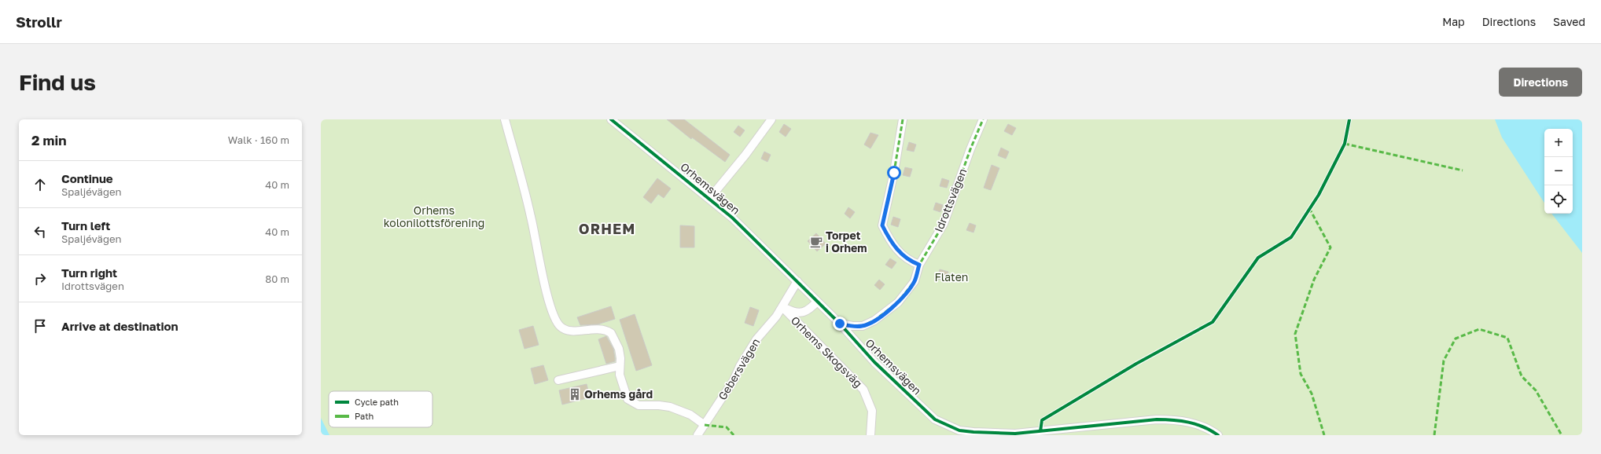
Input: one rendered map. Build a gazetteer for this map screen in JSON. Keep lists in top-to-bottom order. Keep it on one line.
{"streets":{"street":["Orhemsvägen","Idrottsvägen","Orhems Skogsväg","Gebersvägen"]},"crossings":[["Orhemsvägen","Idrottsvägen"],["Orhems Skogsväg","Gebersvägen"]],"districts":["ORHEM"],"parks":["Orhems kolonilottsförening","Flaten"],"places":{"cafe":["Torpet i Orhem"],"building":["Orhems gård"]},"legend":["Cycle path","Path"],"page":{"header":"Strollr","nav":["Map","Directions","Saved"],"buttons":"Directions","title":"Find us","heading":["2 min","Walk · 160 m"],"map_buttons":["+","−"],"list":[["Continue","Spaljévägen","40 m"],["Turn left","Spaljévägen","40 m"],["Turn right","Idrottsvägen","80 m"],"Arrive at destination"]}}
